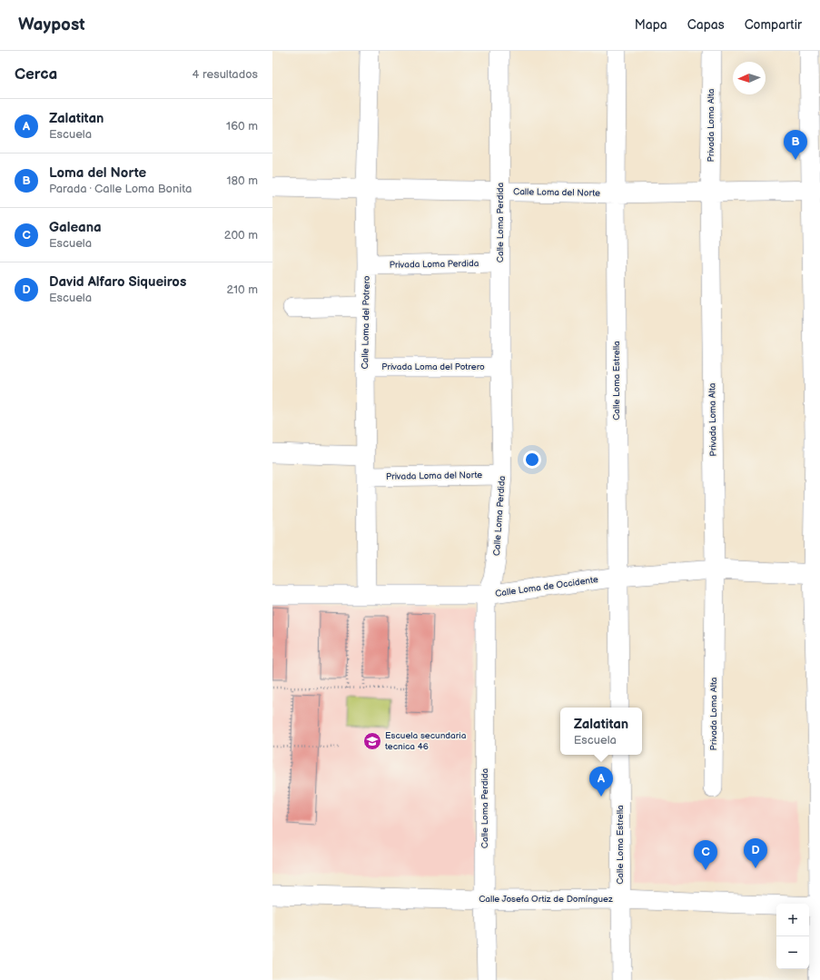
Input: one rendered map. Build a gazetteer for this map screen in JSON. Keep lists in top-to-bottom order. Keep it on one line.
{"streets":{"street":["Privada Loma Alta","Calle Loma del Norte","Calle Loma Perdida","Privada Loma Perdida","Calle Loma del Potrero","Privada Loma del Potrero","Calle Loma Estrella","Privada Loma del Norte","Calle Loma de Occidente","Calle Josefa Ortiz de Domínguez"]},"crossings":[["Privada Loma Alta","Calle Loma del Norte"],["Privada Loma Alta","Calle Loma de Occidente"],["Calle Loma del Norte","Calle Loma Perdida"],["Calle Loma del Norte","Calle Loma del Potrero"],["Calle Loma del Norte","Calle Loma Estrella"],["Calle Loma Perdida","Privada Loma Perdida"],["Calle Loma Perdida","Privada Loma del Potrero"],["Calle Loma Perdida","Privada Loma del Norte"],["Calle Loma Perdida","Calle Loma de Occidente"],["Calle Loma Perdida","Calle Josefa Ortiz de Domínguez"],["Privada Loma Perdida","Calle Loma del Potrero"],["Calle Loma del Potrero","Privada Loma del Potrero"],["Calle Loma del Potrero","Privada Loma del Norte"],["Calle Loma del Potrero","Calle Loma de Occidente"],["Calle Loma Estrella","Calle Loma de Occidente"],["Calle Loma Estrella","Calle Josefa Ortiz de Domínguez"]],"places":{"school or university":["Escuela secundaria tecnica 46"]},"north":"left","page":{"header":"Waypost","nav":["Mapa","Capas","Compartir"],"heading":["Cerca","4 resultados"],"list":[{"mark":"A","name":"Zalatitan","note":"Escuela","value":"160 m"},{"mark":"B","name":"Loma del Norte","note":"Parada · Calle Loma Bonita","value":"180 m"},{"mark":"C","name":"Galeana","note":"Escuela","value":"200 m"},{"mark":"D","name":"David Alfaro Siqueiros","note":"Escuela","value":"210 m"}],"pins":["B","A","D","C"],"popup":["Zalatitan","Escuela"],"map_buttons":["+","−"]}}
